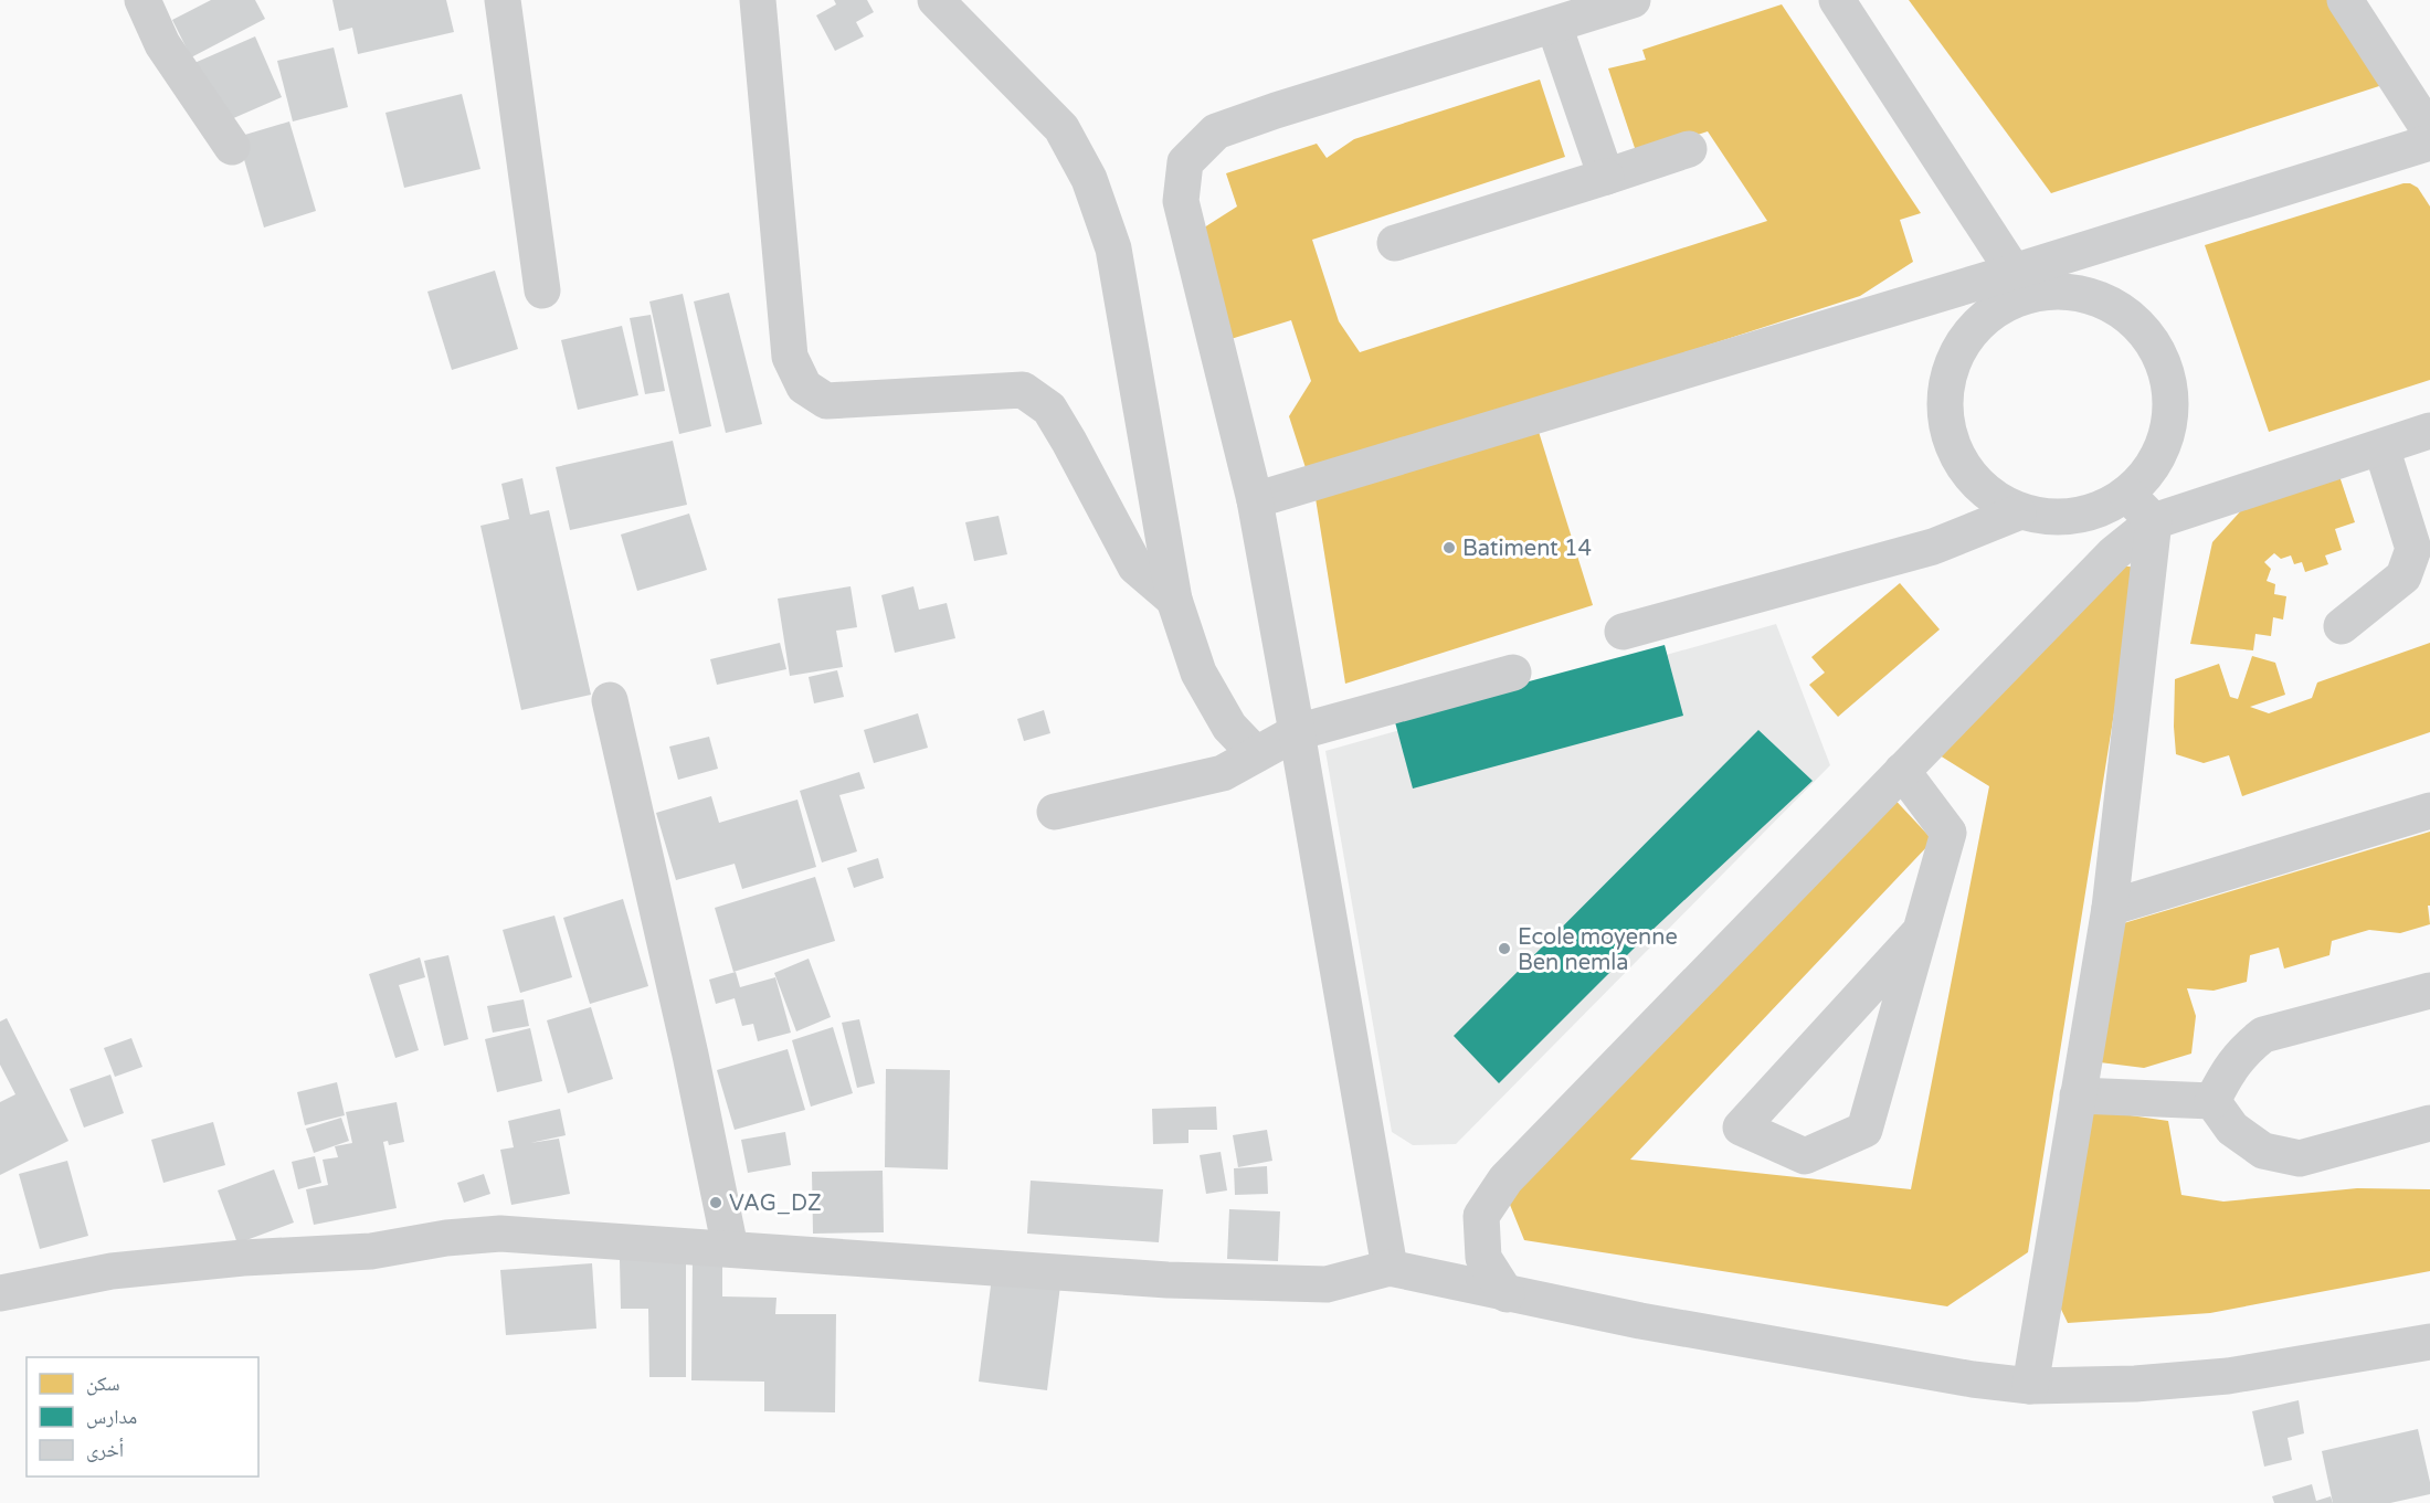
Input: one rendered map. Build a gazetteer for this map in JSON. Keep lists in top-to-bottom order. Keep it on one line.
{"places":["Batiment 14","Ecole moyenne Ben nemla","VAG_DZ"],"legend":["سكن","مدارس","أخرى"]}
